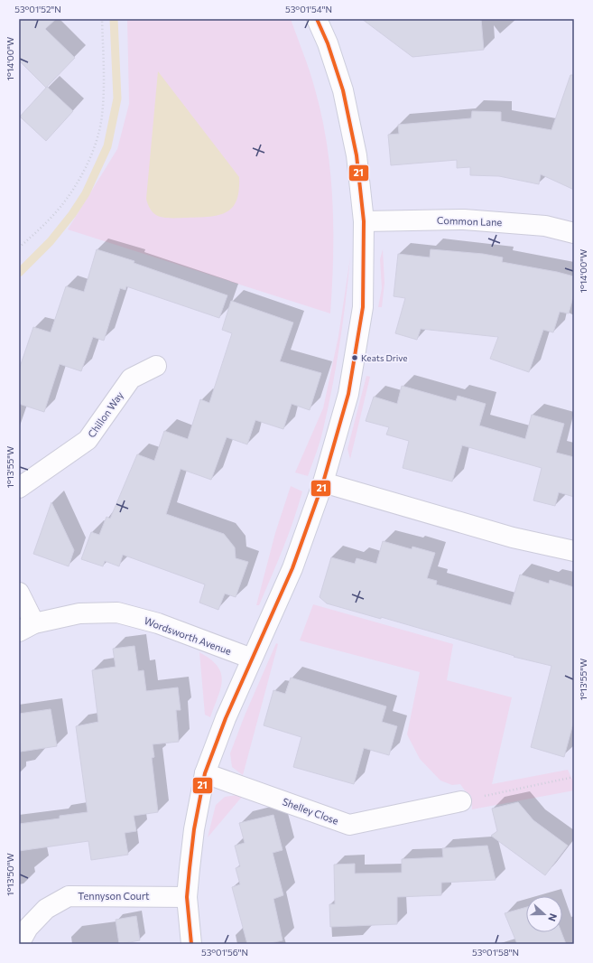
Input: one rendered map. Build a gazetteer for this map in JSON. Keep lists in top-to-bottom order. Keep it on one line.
{"streets":{"street":["Common Lane","Chillon Way","Wordsworth Avenue","Shelley Close","Tennyson Court"]},"places":["Keats Drive"],"lines":["transit line 21"],"north":"right","coordinates":["53°01'52\"N","53°01'54\"N","1°14'00\"W","1°13'55\"W","1°13'50\"W","53°01'56\"N","53°01'58\"N"]}
